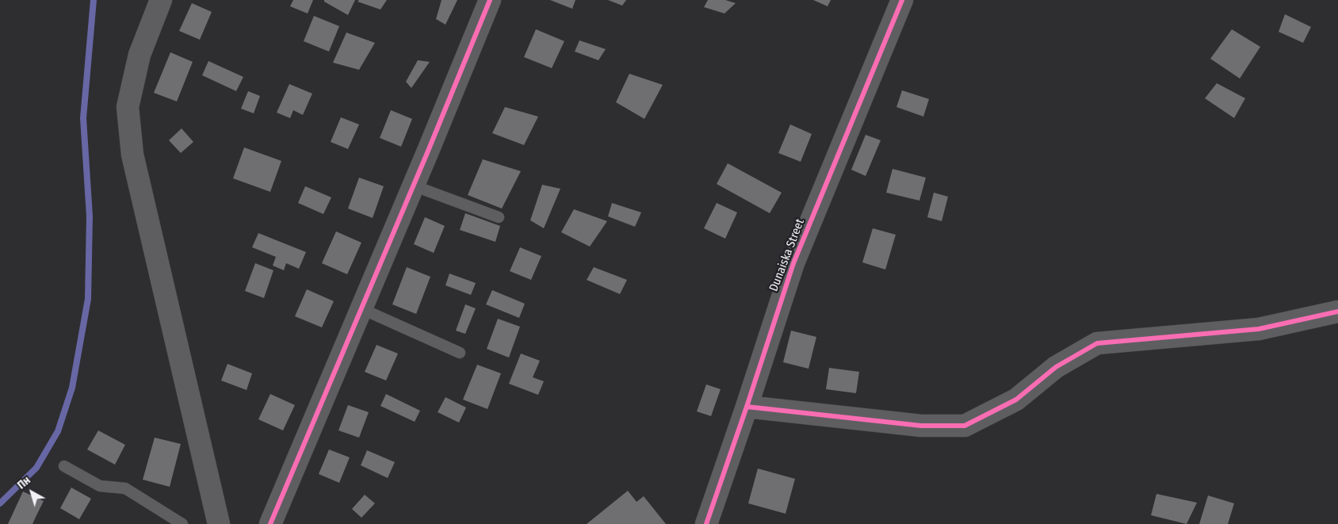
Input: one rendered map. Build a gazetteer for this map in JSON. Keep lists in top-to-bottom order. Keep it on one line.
{"streets":{"street":["Dunaiska Street"]},"north":"top left"}
